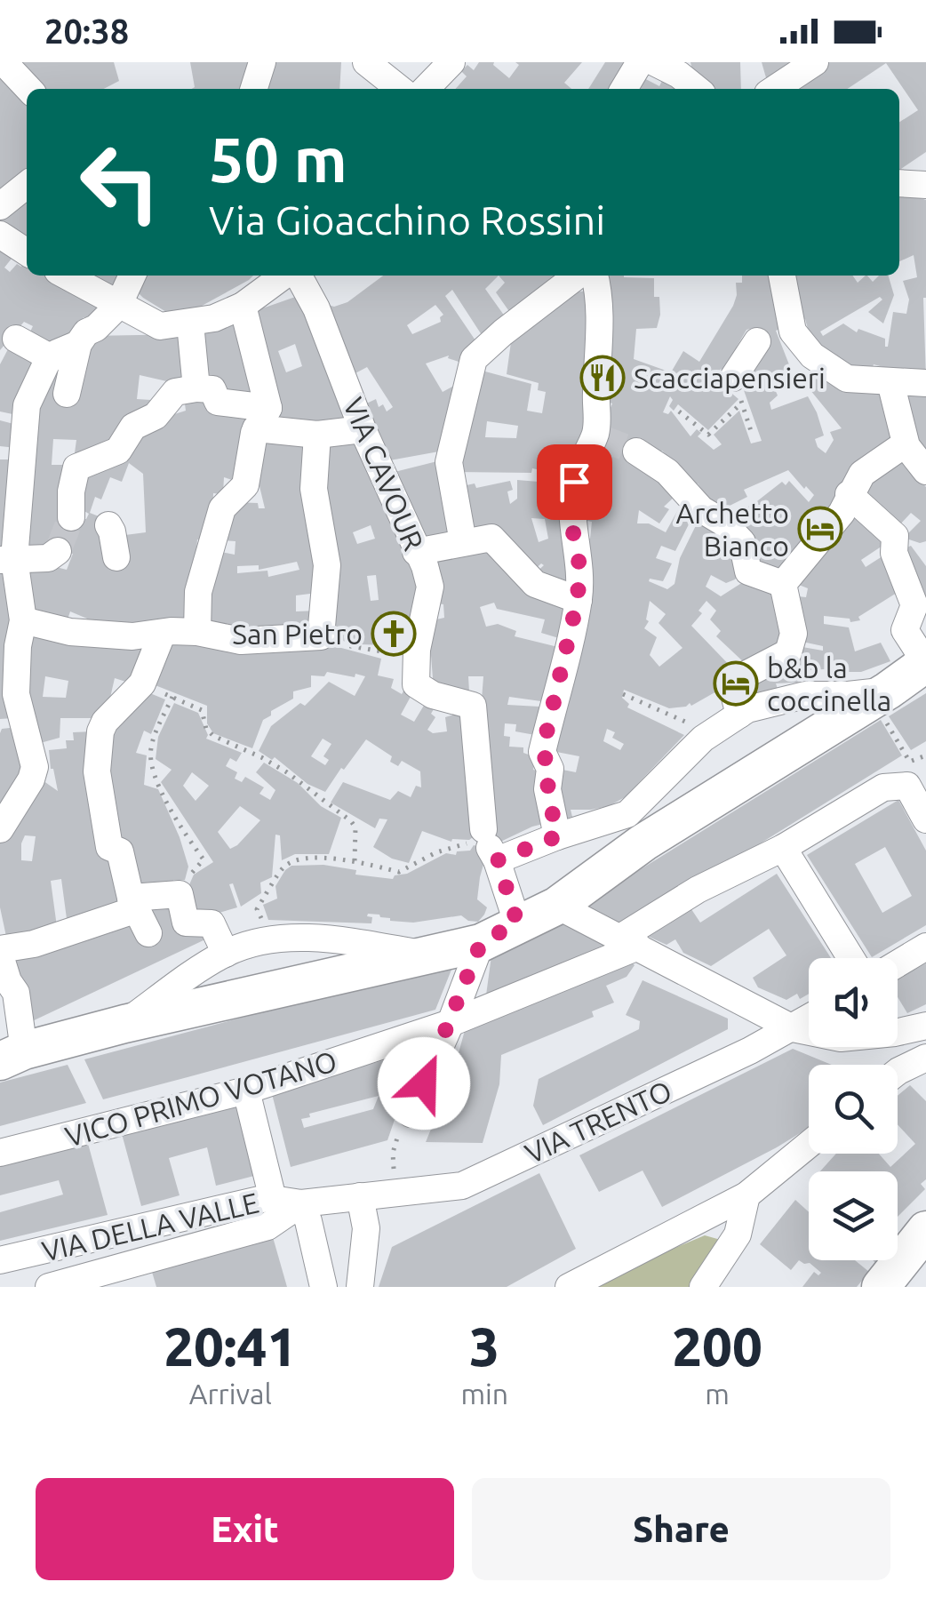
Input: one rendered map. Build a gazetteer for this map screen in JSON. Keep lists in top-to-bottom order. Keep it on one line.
{"streets":{"street":["VIA CAVOUR","VICO PRIMO VOTANO","VIA TRENTO","VIA DELLA VALLE"]},"crossings":[["VIA TRENTO","VIA DELLA VALLE"]],"places":{"restaurant":["Scacciapensieri"],"hotel":["Archetto Bianco","b&b la coccinella"],"church":["San Pietro"]},"page":{"status":"20:38","turn":["50 m","Via Gioacchino Rossini"],"eta":["20:41","Arrival","3","min","200","m"],"buttons":["Exit","Share"]}}
